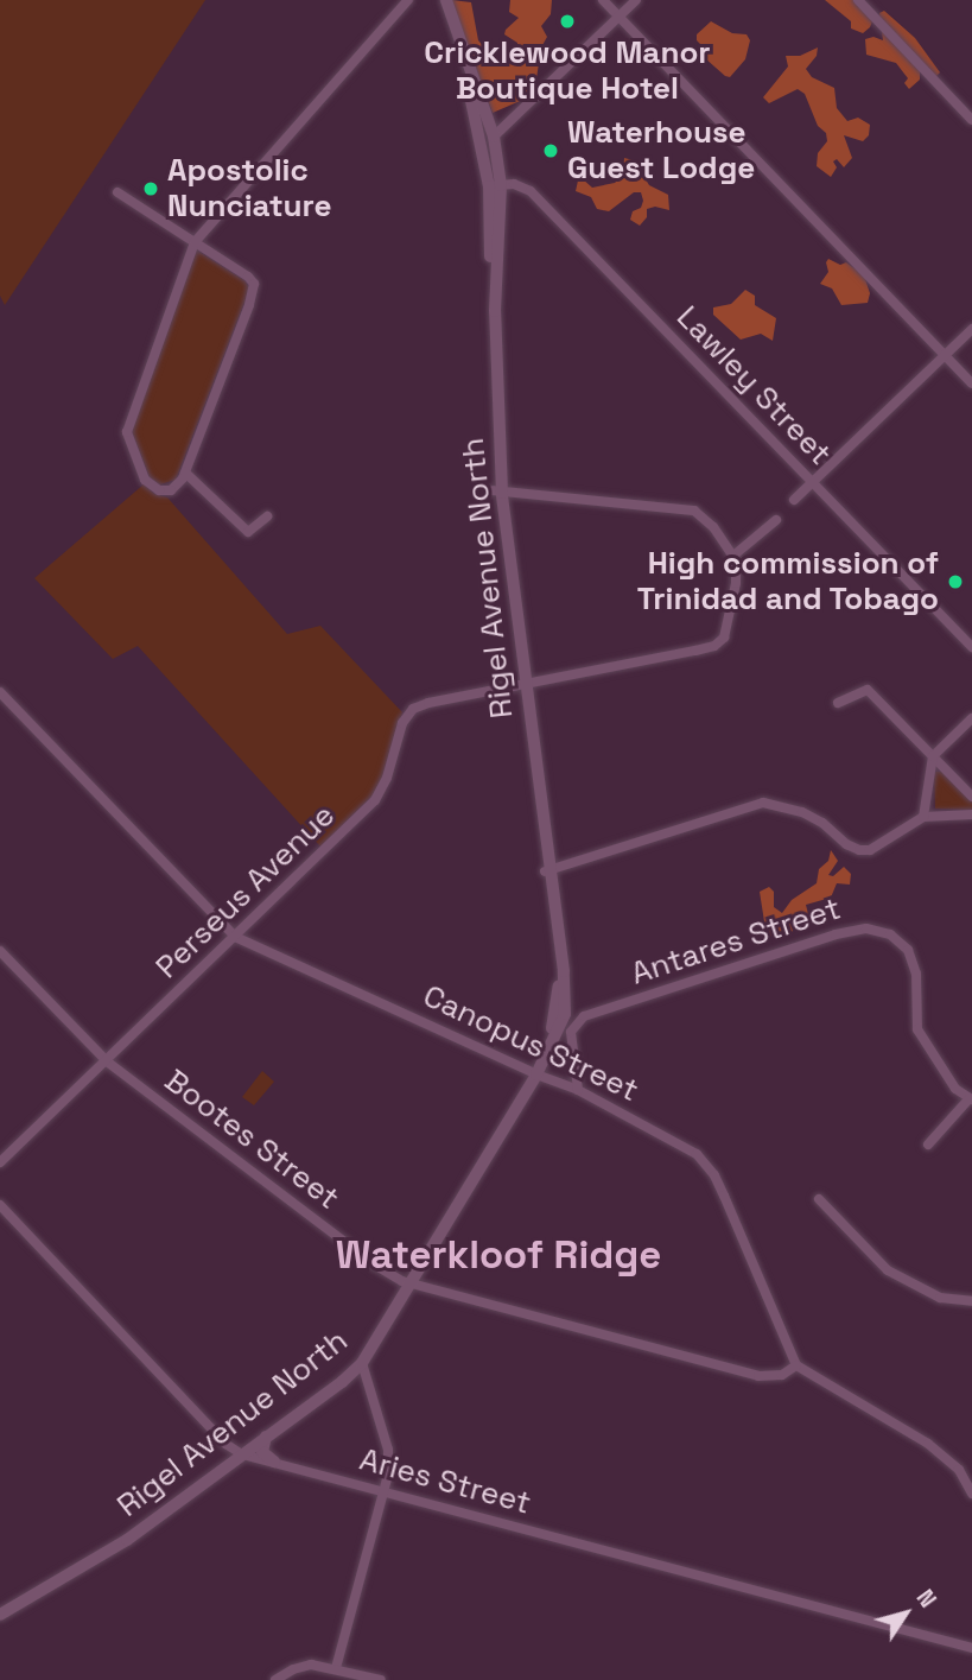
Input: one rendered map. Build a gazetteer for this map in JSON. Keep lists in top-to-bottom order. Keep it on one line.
{"streets":{"main road":["Rigel Avenue North"],"street":["Lawley Street","Perseus Avenue","Antares Street","Canopus Street","Bootes Street","Aries Street"]},"crossings":[["Lawley Street","Rigel Avenue North"],["Rigel Avenue North","Perseus Avenue"],["Rigel Avenue North","Canopus Street"],["Rigel Avenue North","Bootes Street"],["Rigel Avenue North","Aries Street"],["Perseus Avenue","Canopus Street"],["Perseus Avenue","Bootes Street"],["Antares Street","Canopus Street"],["Canopus Street","Bootes Street"]],"districts":["Waterkloof Ridge"],"places":["Cricklewood Manor Boutique Hotel","Waterhouse Guest Lodge","Apostolic Nunciature","High commission of Trinidad and Tobago"],"north":"top right"}
